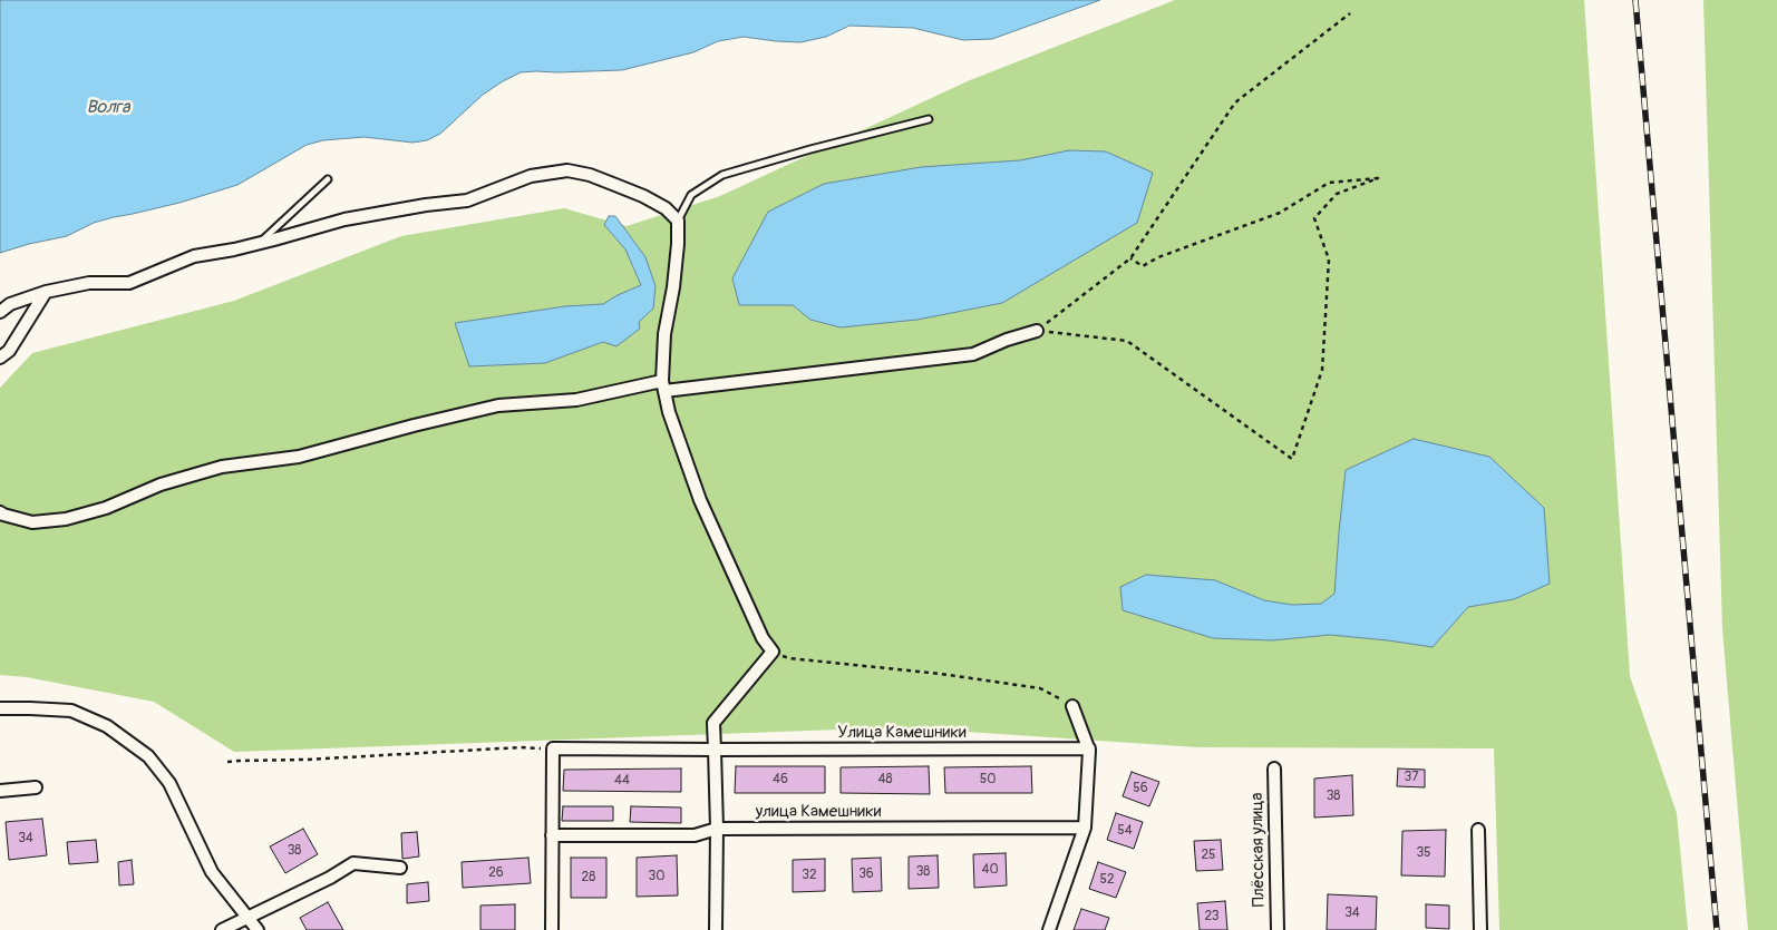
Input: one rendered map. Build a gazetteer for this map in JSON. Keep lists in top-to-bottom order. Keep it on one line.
{"streets":{"street":["Улица Камешники","улица Камешники","Плёсская улица"]},"water":["Волга"],"house_numbers":["37","46","48","50","44","56","38","54","34","38","35","25","40","38","26","36","32","30","28","52","34","23"]}
